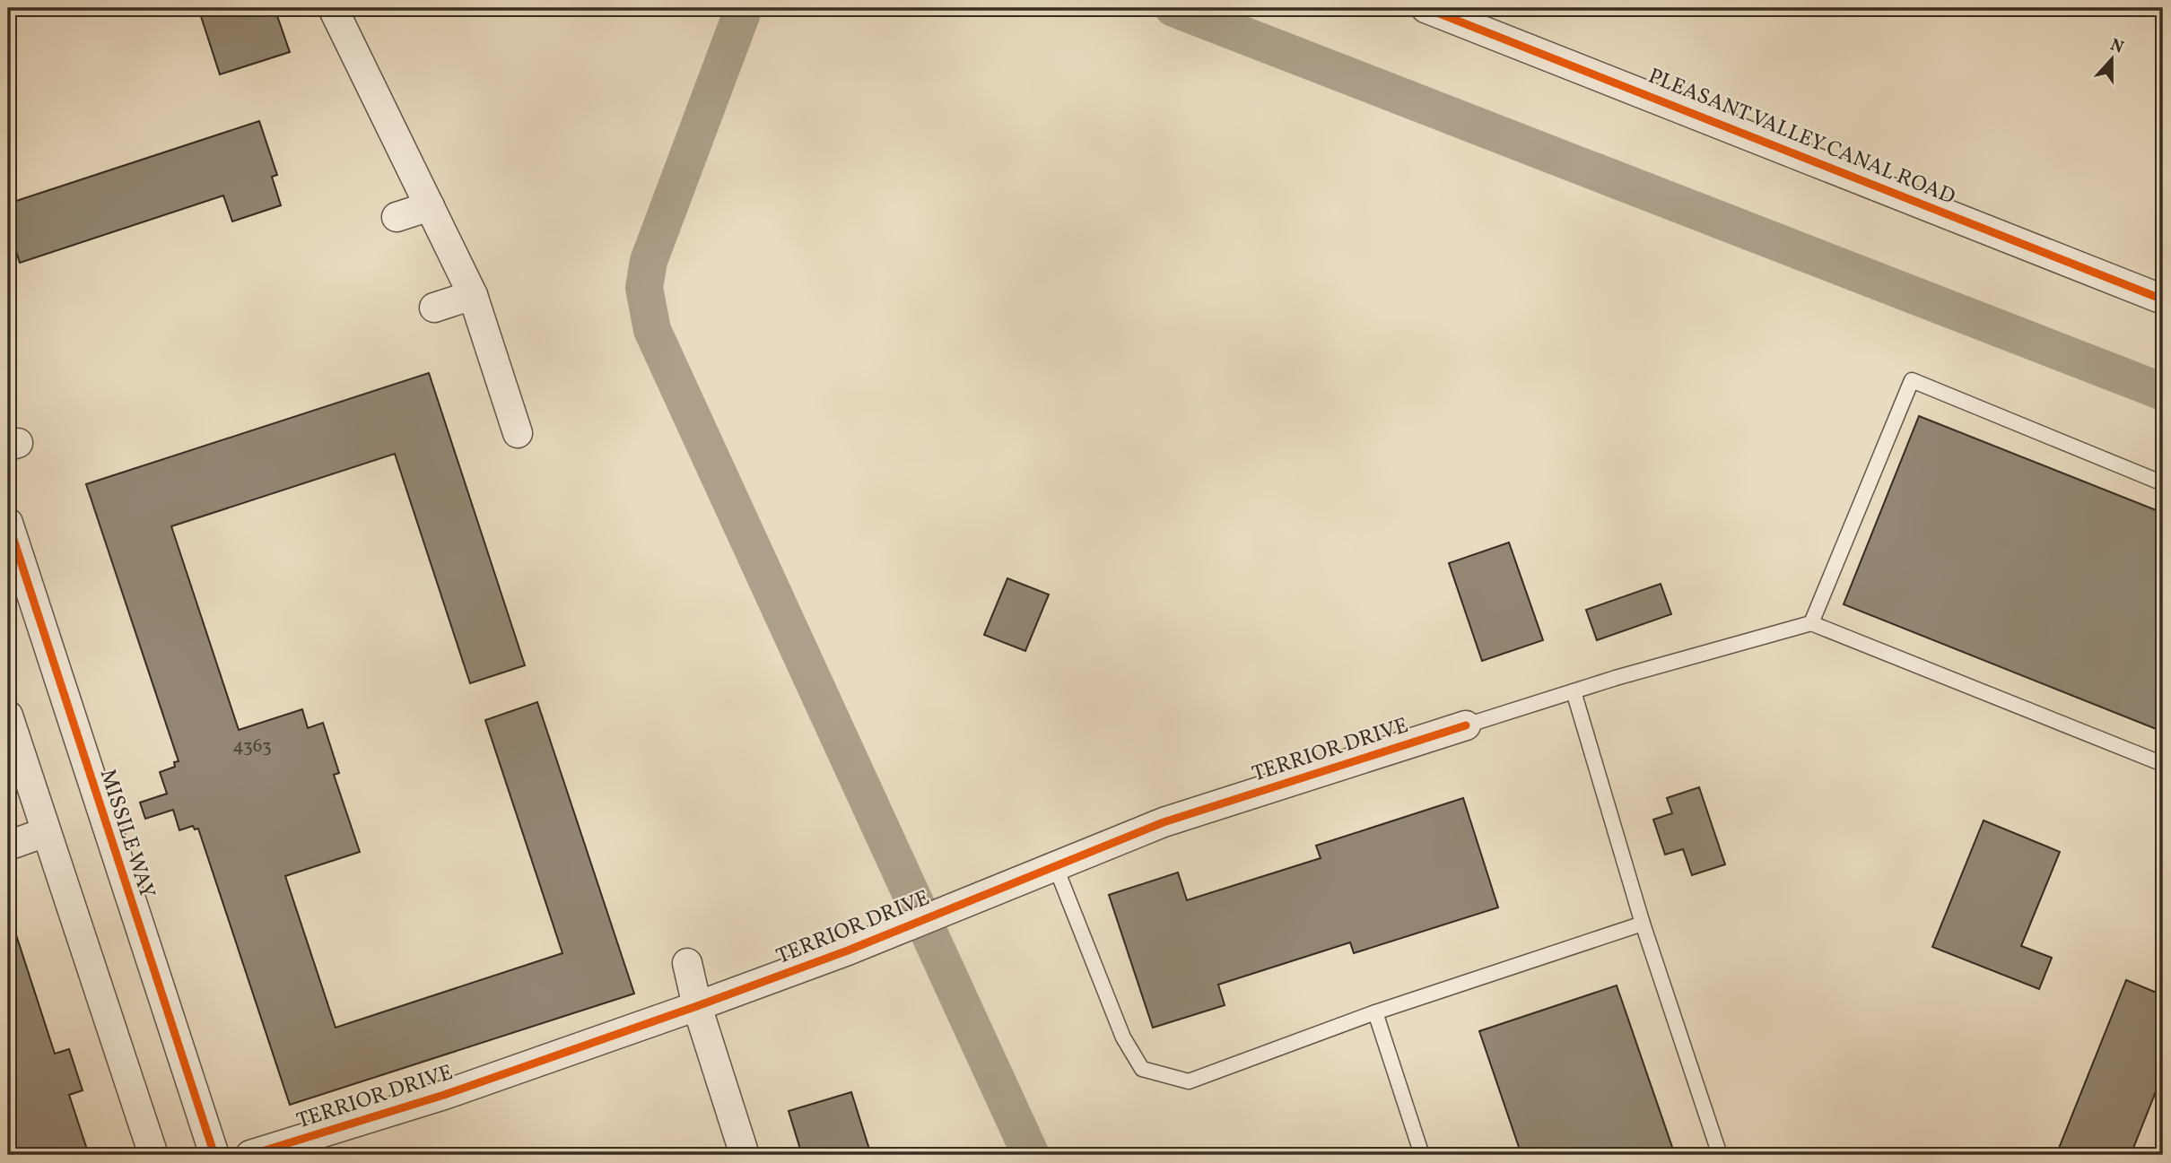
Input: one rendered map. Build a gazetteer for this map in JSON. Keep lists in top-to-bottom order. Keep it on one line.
{"streets":{"street":["PLEASANT VALLEY CANAL ROAD","TERRIOR DRIVE","MISSILE WAY"]},"house_numbers":["4363"],"north":"top"}
